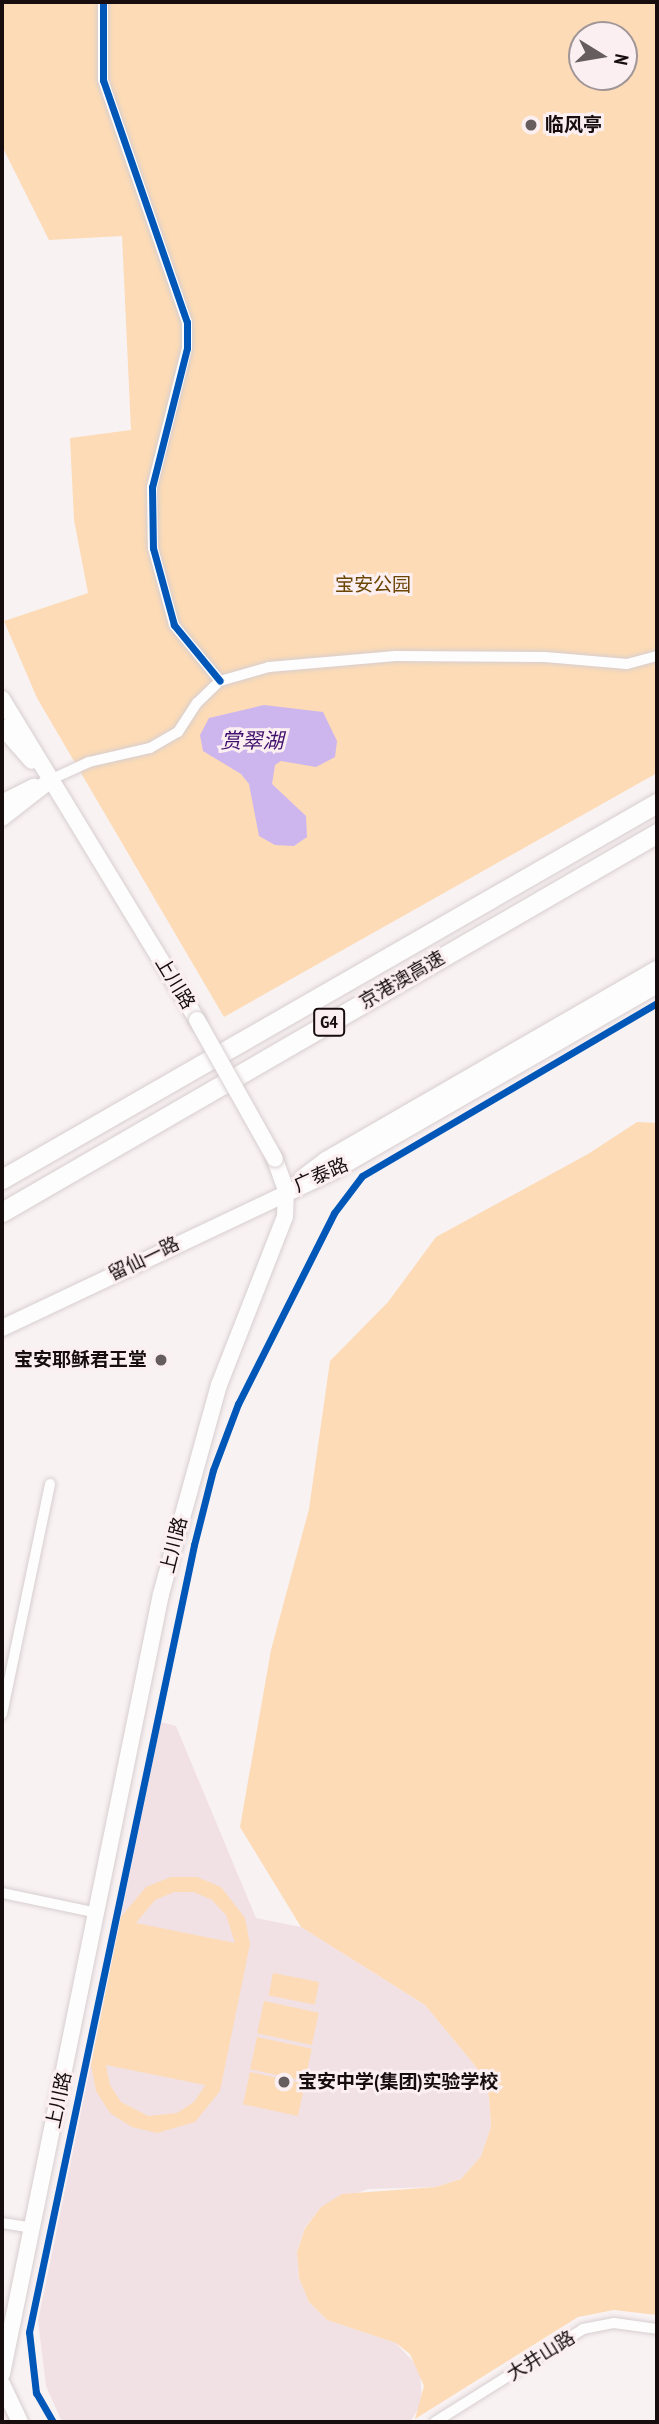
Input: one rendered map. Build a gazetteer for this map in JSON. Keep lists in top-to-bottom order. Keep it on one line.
{"streets":{"highway":["京港澳高速","G4"],"main road":["上川路","广泰路","留仙一路"],"street":["大井山路"]},"crossings":[["上川路","广泰路"],["上川路","留仙一路"],["广泰路","留仙一路"]],"water":["赏翠湖"],"parks":["宝安公园"],"places":["临风亭","宝安耶稣君王堂","宝安中学(集团)实验学校"],"north":"right"}
